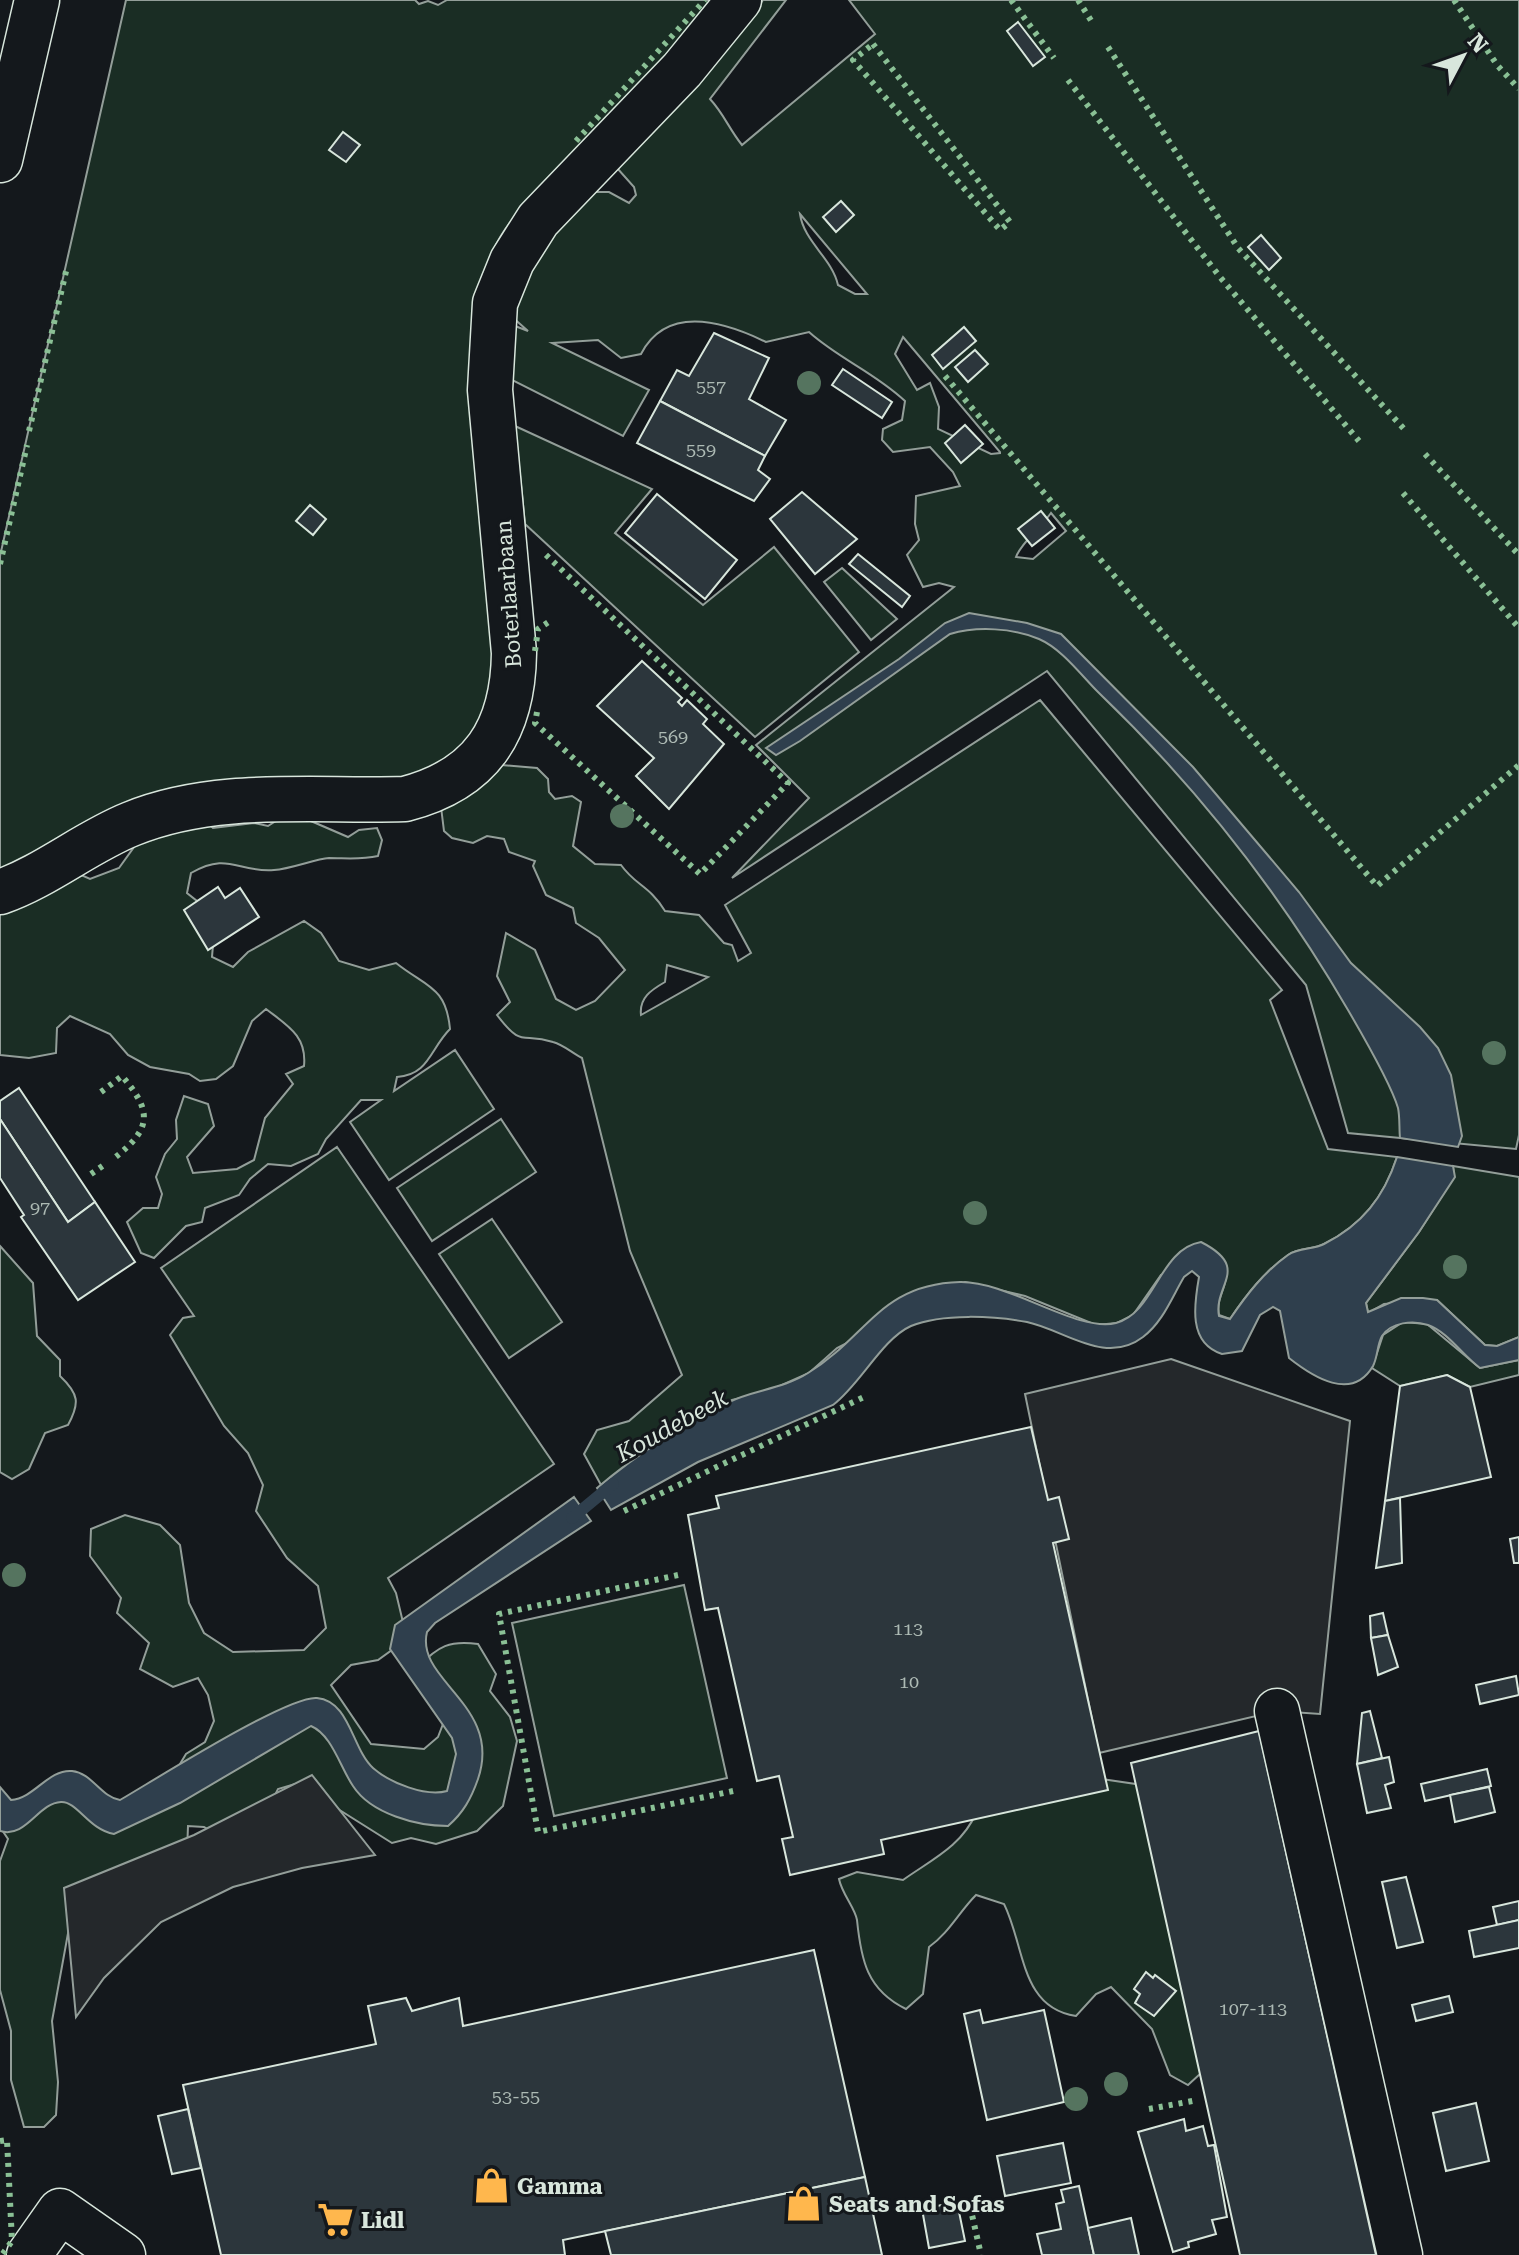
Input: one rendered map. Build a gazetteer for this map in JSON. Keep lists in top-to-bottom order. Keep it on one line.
{"streets":{"street":["Boterlaarbaan"]},"water":["Koudebeek"],"places":{"shop":["Gamma","Seats and Sofas"],"supermarket":["Lidl"]},"house_numbers":["557","559","569","97","113","10","107-113","53-55"],"north":"top right"}
